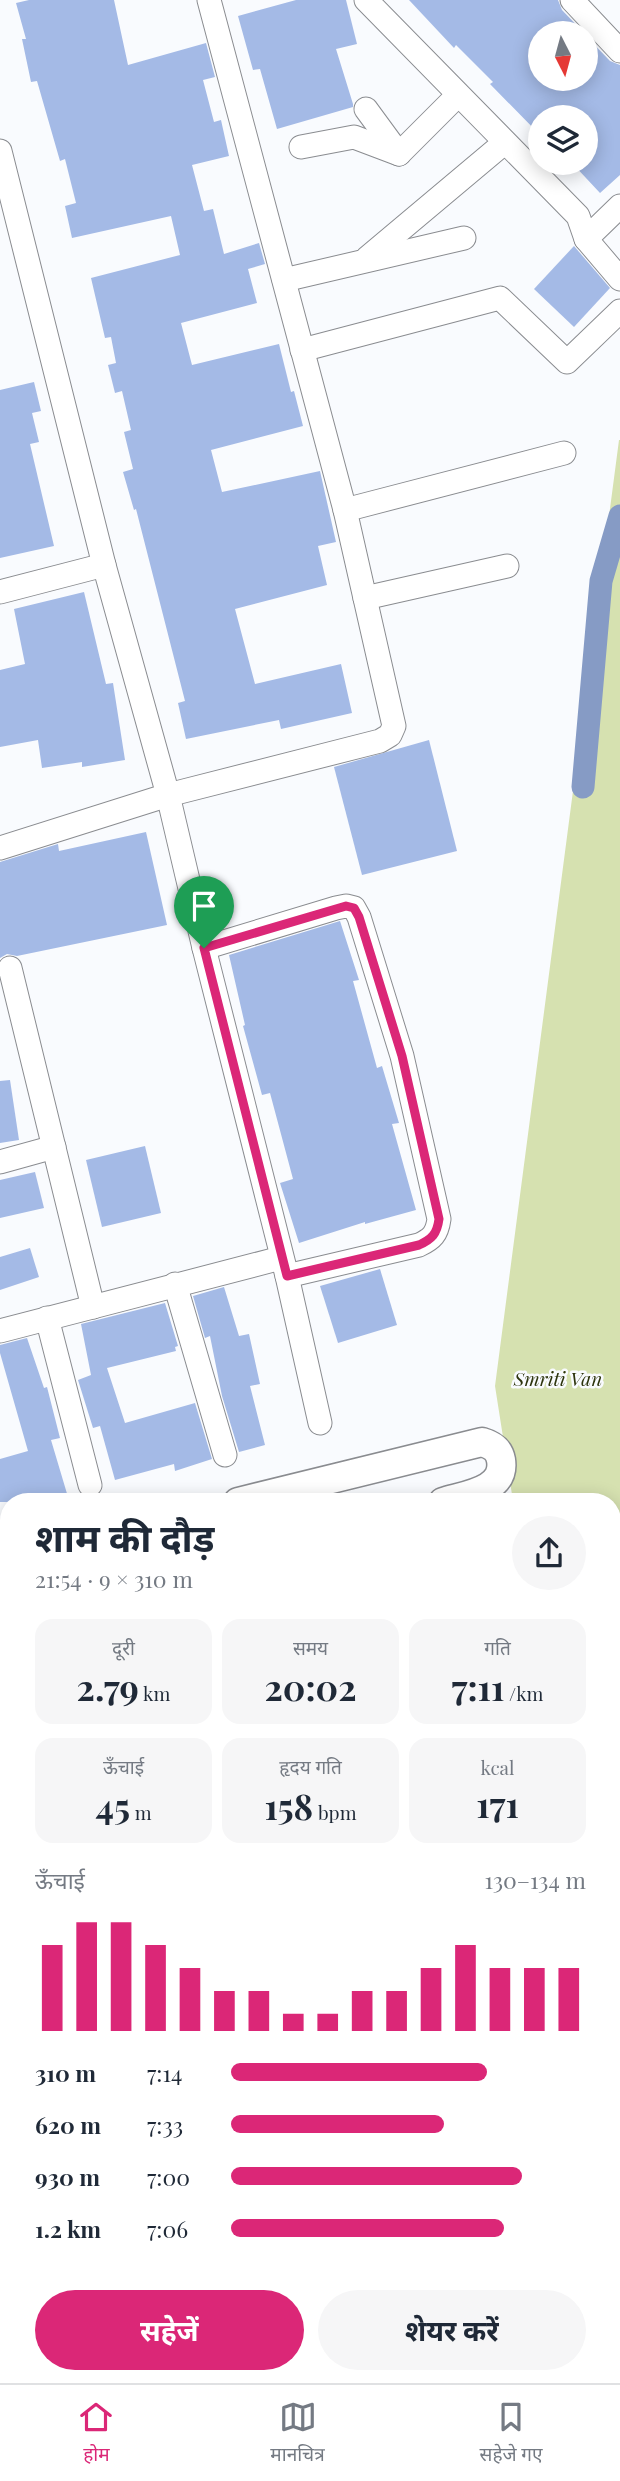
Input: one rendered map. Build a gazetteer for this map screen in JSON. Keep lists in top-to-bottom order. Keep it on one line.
{"parks":["Smriti Van"],"north":"bottom","page":{"heading":["शाम की दौड़","21:54 · 9 × 310 m"],"stats":[["दूरी","2.79 km"],["समय","20:02"],["गति","7:11 /km"],["ऊँचाई","45 m"],["हृदय गति","158 bpm"],["kcal","171"]],"chart":["ऊँचाई","130–134 m"],"list":[{"name":"310 m","note":"7:14"},{"name":"620 m","note":"7:33"},{"name":"930 m","note":"7:00"},{"name":"1.2 km","note":"7:06"}],"buttons":["सहेजें","शेयर करें"],"tabs":["होम","मानचित्र","सहेजे गए"]}}
